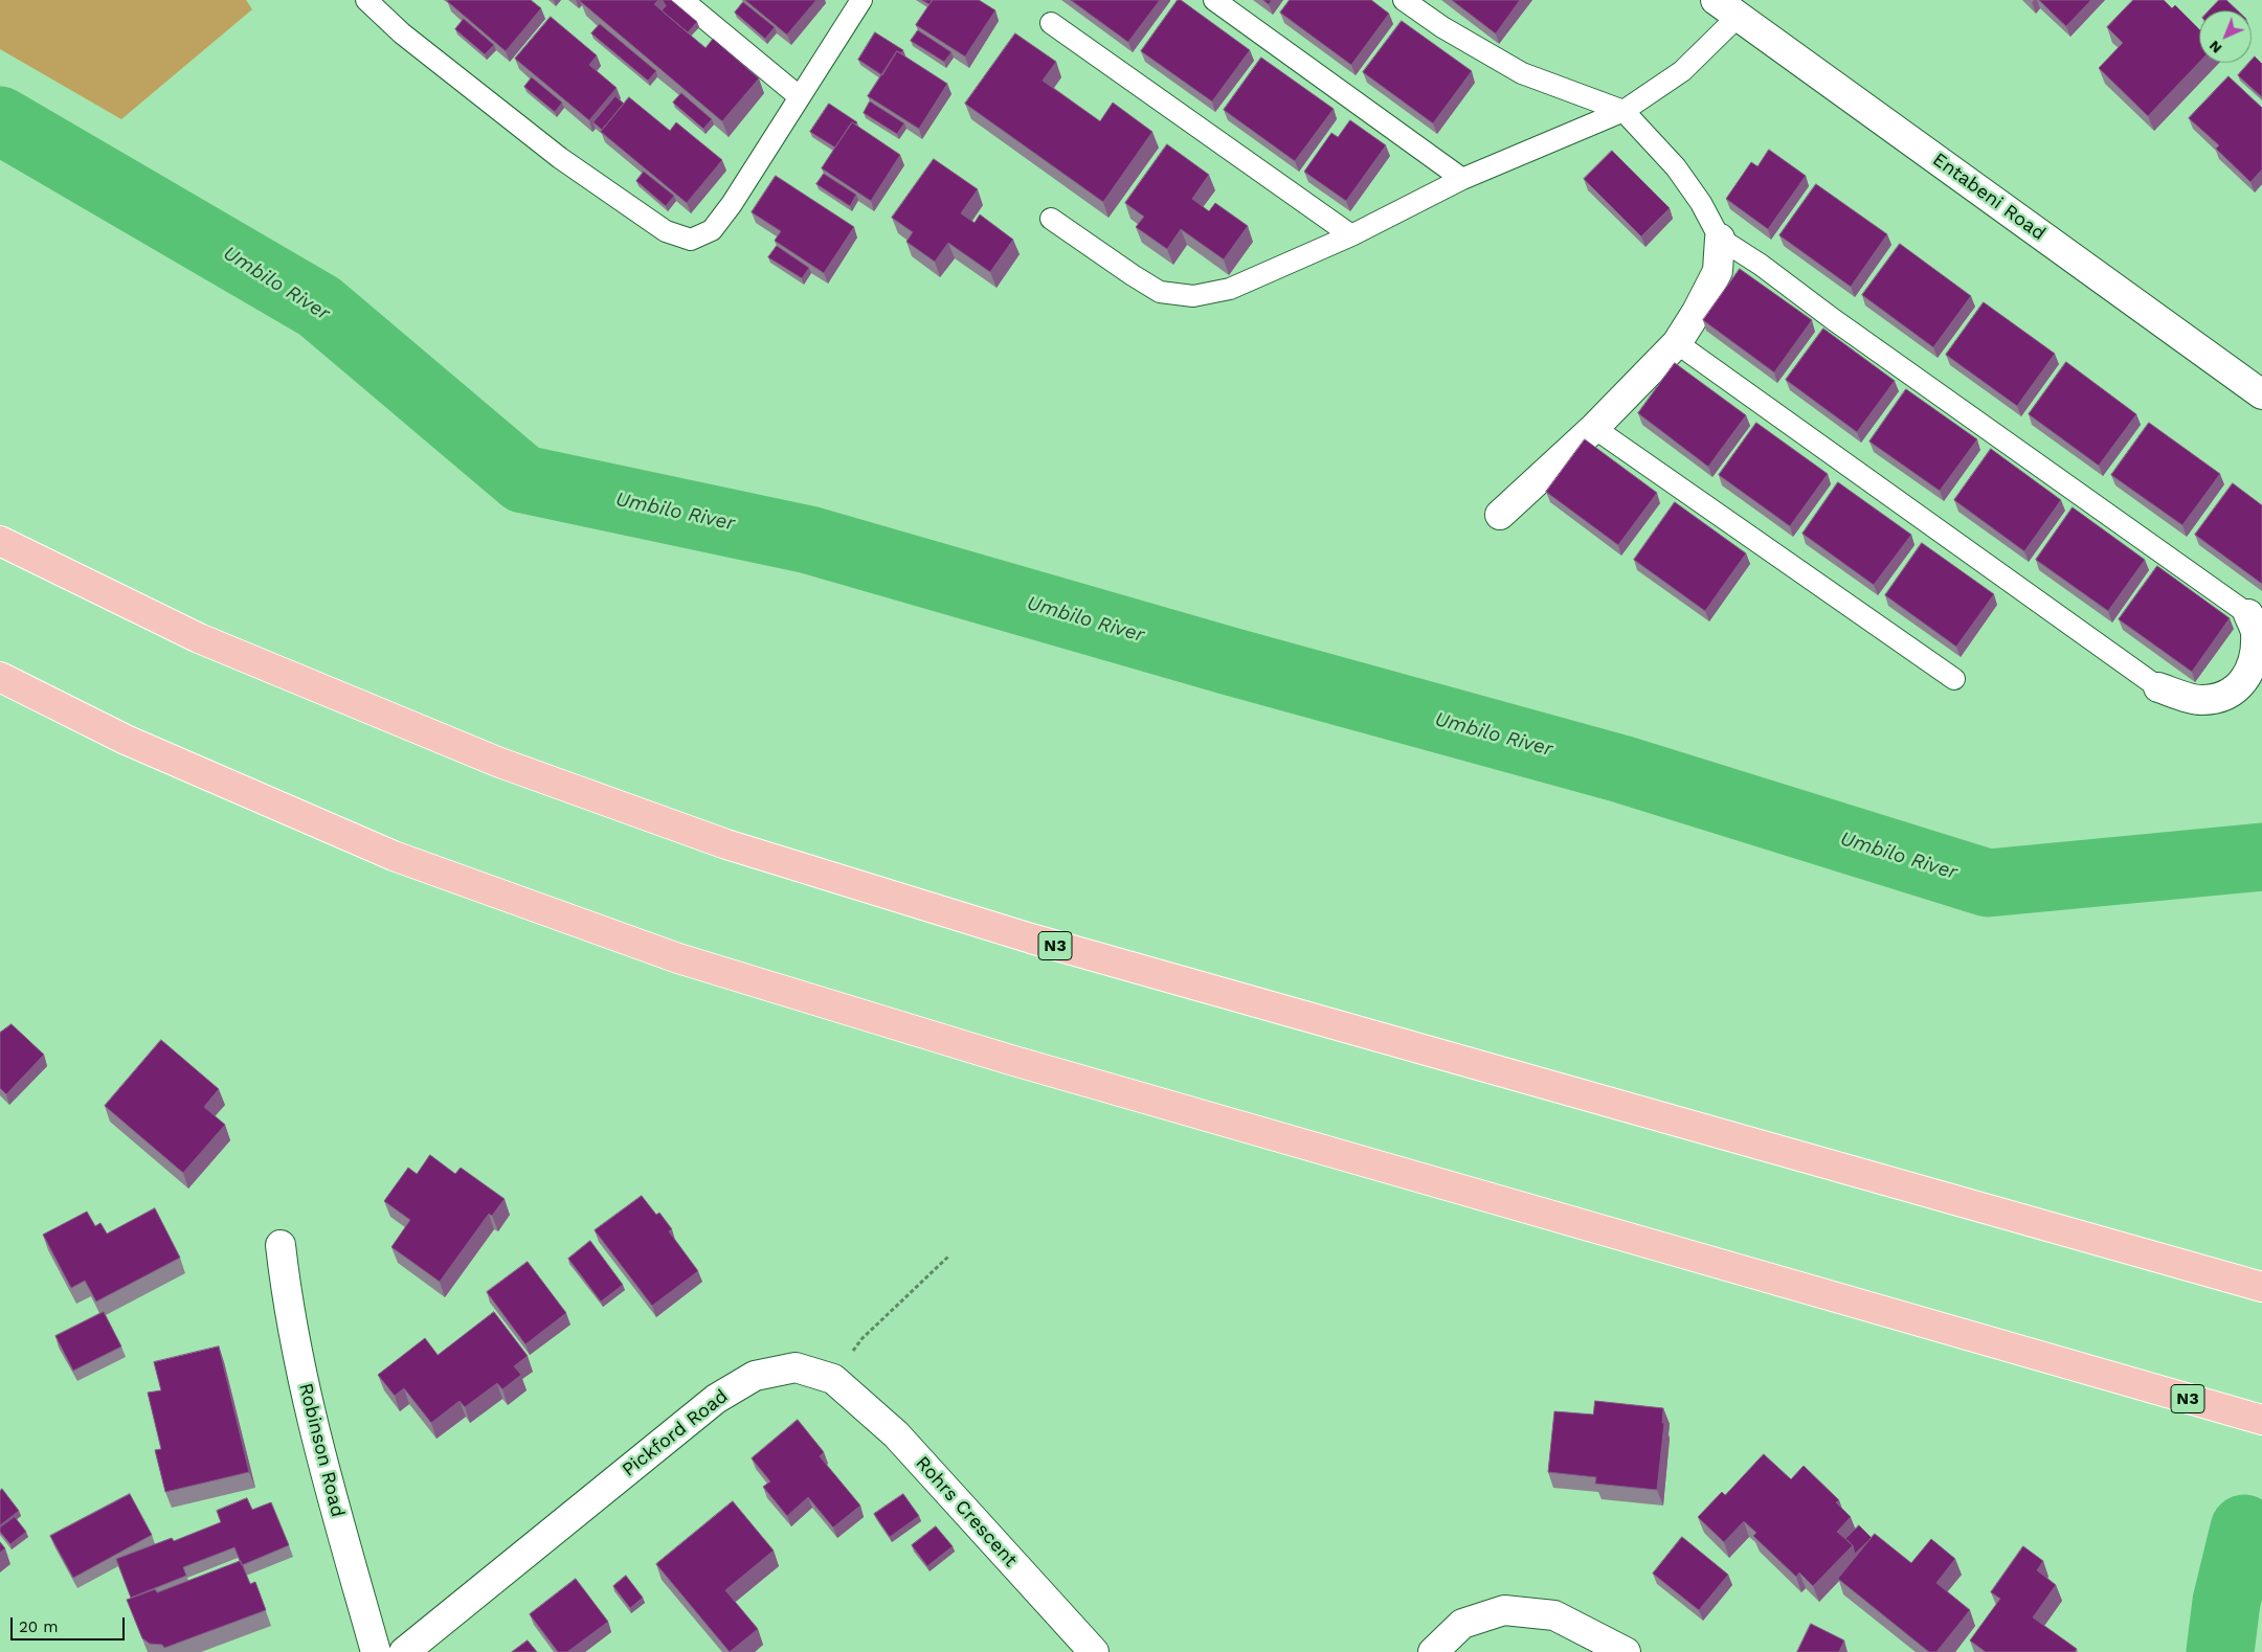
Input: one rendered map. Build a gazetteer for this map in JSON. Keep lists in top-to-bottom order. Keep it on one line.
{"streets":{"highway":["N3"],"street":["Entabeni Road","Pickford Road","Robinson Road","Rohrs Crescent"]},"crossings":[["Pickford Road","Rohrs Crescent"]],"water":["Umbilo River"],"scale_bar":"20 m","north":"bottom left"}
